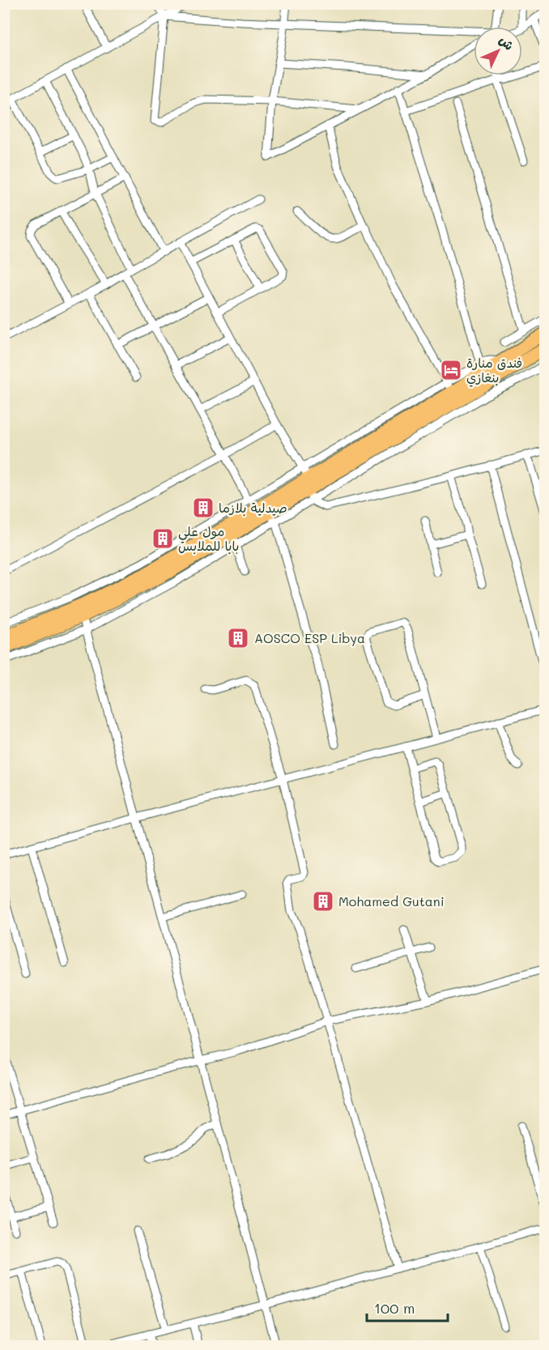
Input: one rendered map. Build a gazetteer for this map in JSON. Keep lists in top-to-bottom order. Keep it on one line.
{"places":{"hotel":["فندق منارة بنغازي"],"building":["صيدلية بلازما","مول علي بابا للملابس","AOSCO ESP Libya","Mohamed Gutani"]},"scale_bar":"100 m","north":"top right"}
